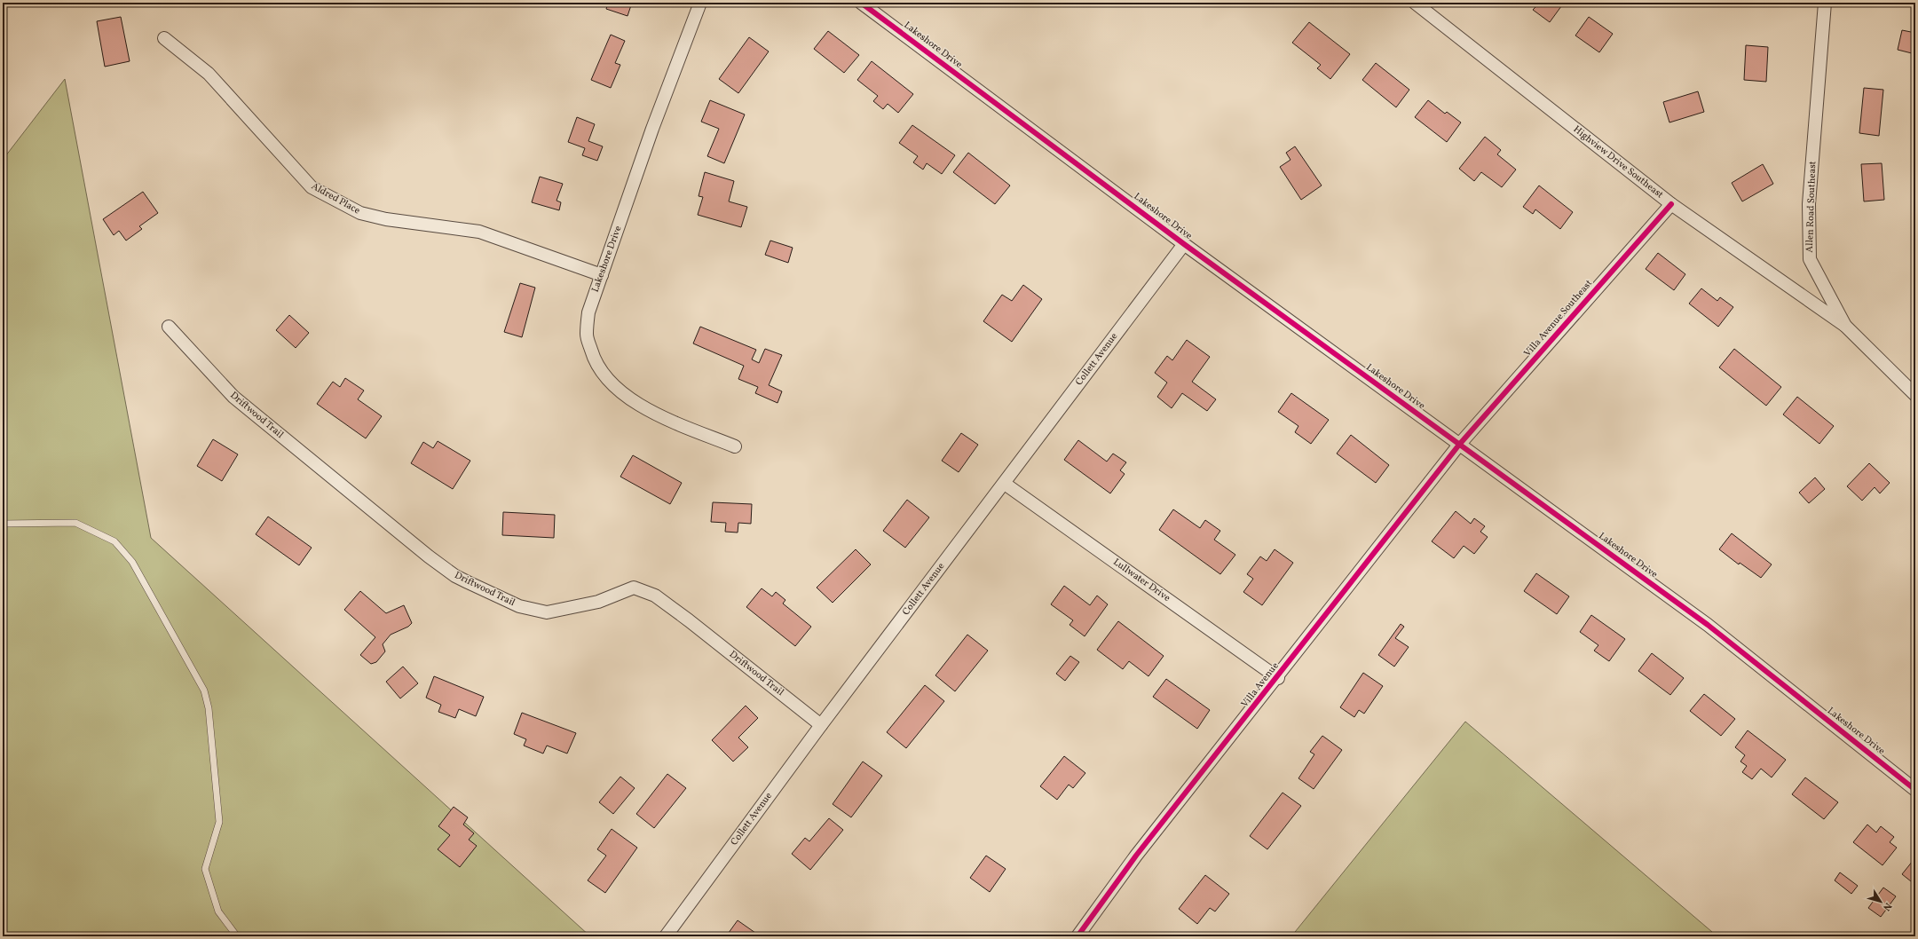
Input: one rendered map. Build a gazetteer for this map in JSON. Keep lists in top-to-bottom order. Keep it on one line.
{"streets":{"street":["Lakeshore Drive","Highview Drive Southeast","Aldred Place","Allen Road Southeast","Villa Avenue Southeast","Collett Avenue","Driftwood Trail","Lullwater Drive","Villa Avenue"]},"crossings":[["Lakeshore Drive","Aldred Place"],["Lakeshore Drive","Villa Avenue Southeast"],["Lakeshore Drive","Collett Avenue"],["Lakeshore Drive","Villa Avenue"],["Highview Drive Southeast","Allen Road Southeast"],["Highview Drive Southeast","Villa Avenue Southeast"],["Villa Avenue Southeast","Villa Avenue"],["Collett Avenue","Driftwood Trail"],["Collett Avenue","Lullwater Drive"],["Lullwater Drive","Villa Avenue"]],"north":"bottom right"}
